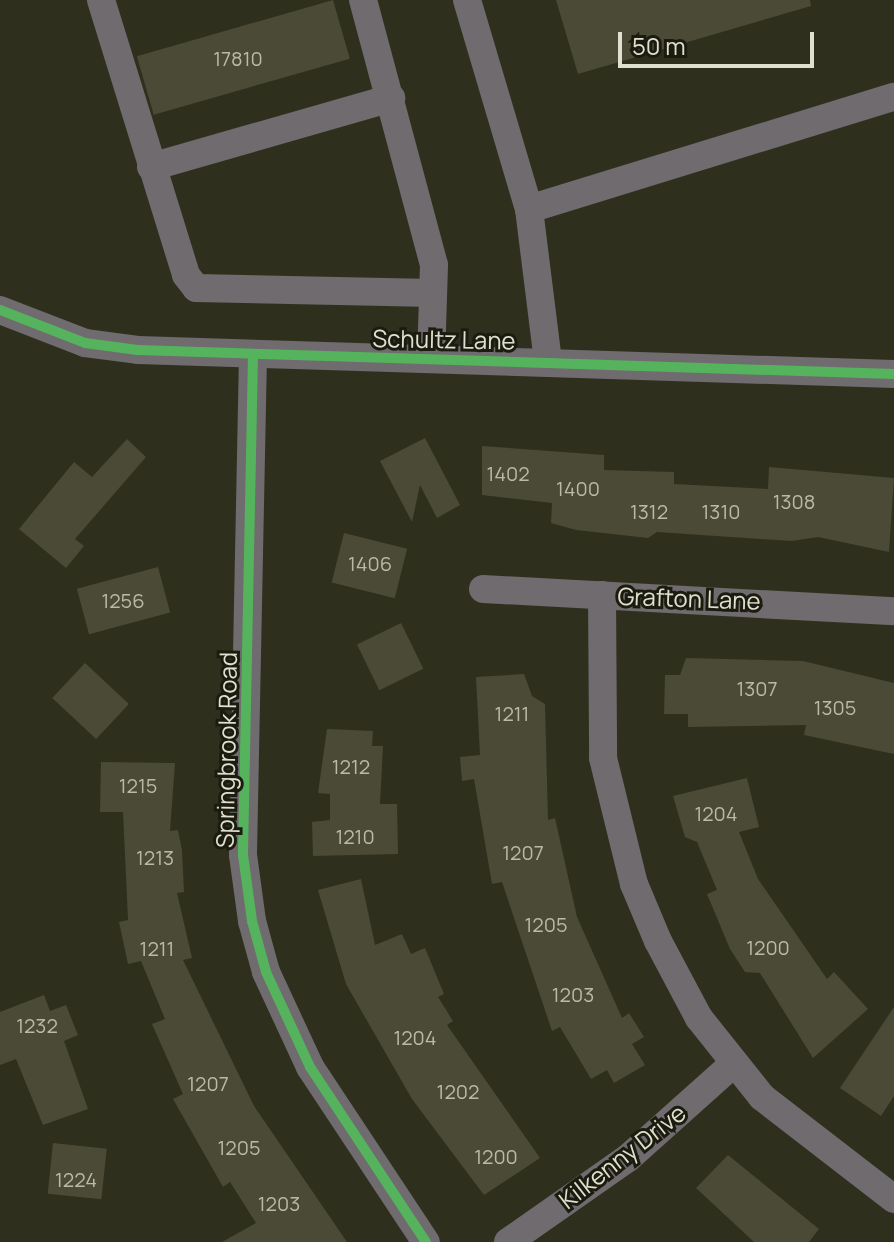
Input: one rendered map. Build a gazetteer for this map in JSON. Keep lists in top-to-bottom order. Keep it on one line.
{"streets":{"street":["Schultz Lane","Grafton Lane","Springbrook Road","Kilkenny Drive"]},"crossings":[["Schultz Lane","Springbrook Road"]],"house_numbers":["17810","1402","1400","1308","1312","1310","1406","1256","1307","1305","1211","1212","1215","1204","1210","1207","1213","1205","1200","1211","1203","1232","1204","1207","1202","1205","1200","1224","1203"],"scale_bar":"50 m"}
